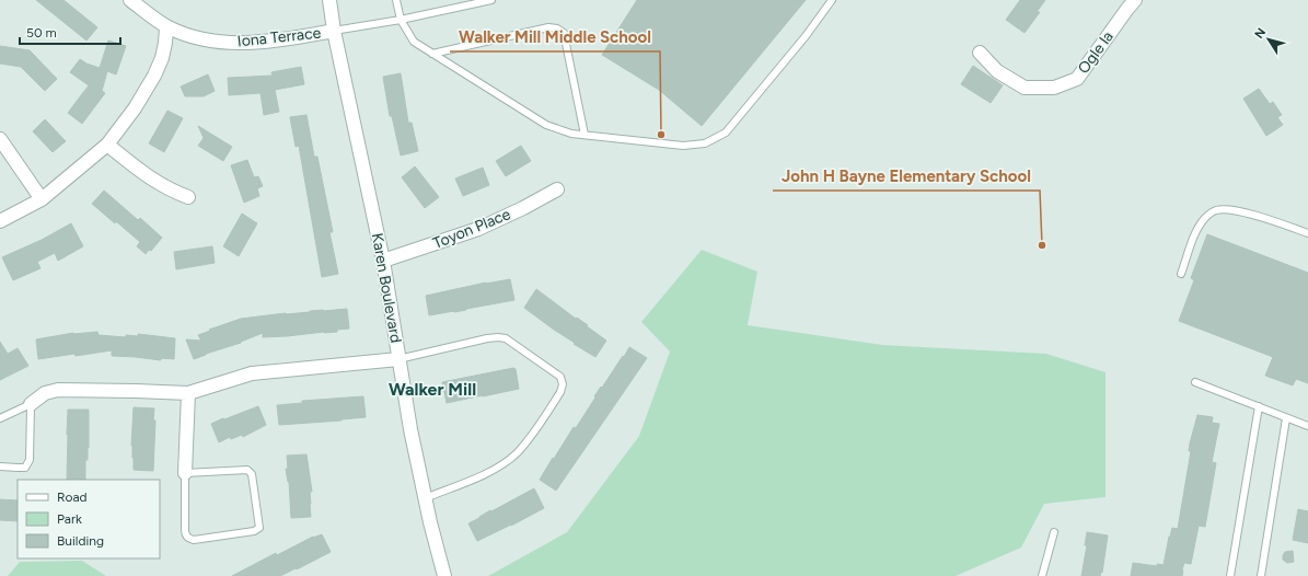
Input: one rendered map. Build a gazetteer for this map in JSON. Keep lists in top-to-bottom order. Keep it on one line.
{"streets":{"street":["Iona Terrace","Ogle la","Toyon Place","Karen Boulevard"]},"crossings":[["Iona Terrace","Karen Boulevard"],["Toyon Place","Karen Boulevard"]],"districts":["Walker Mill"],"places":["Walker Mill Middle School","John H Bayne Elementary School"],"legend":["Road","Park","Building"],"scale_bar":"50 m","north":"top left"}
